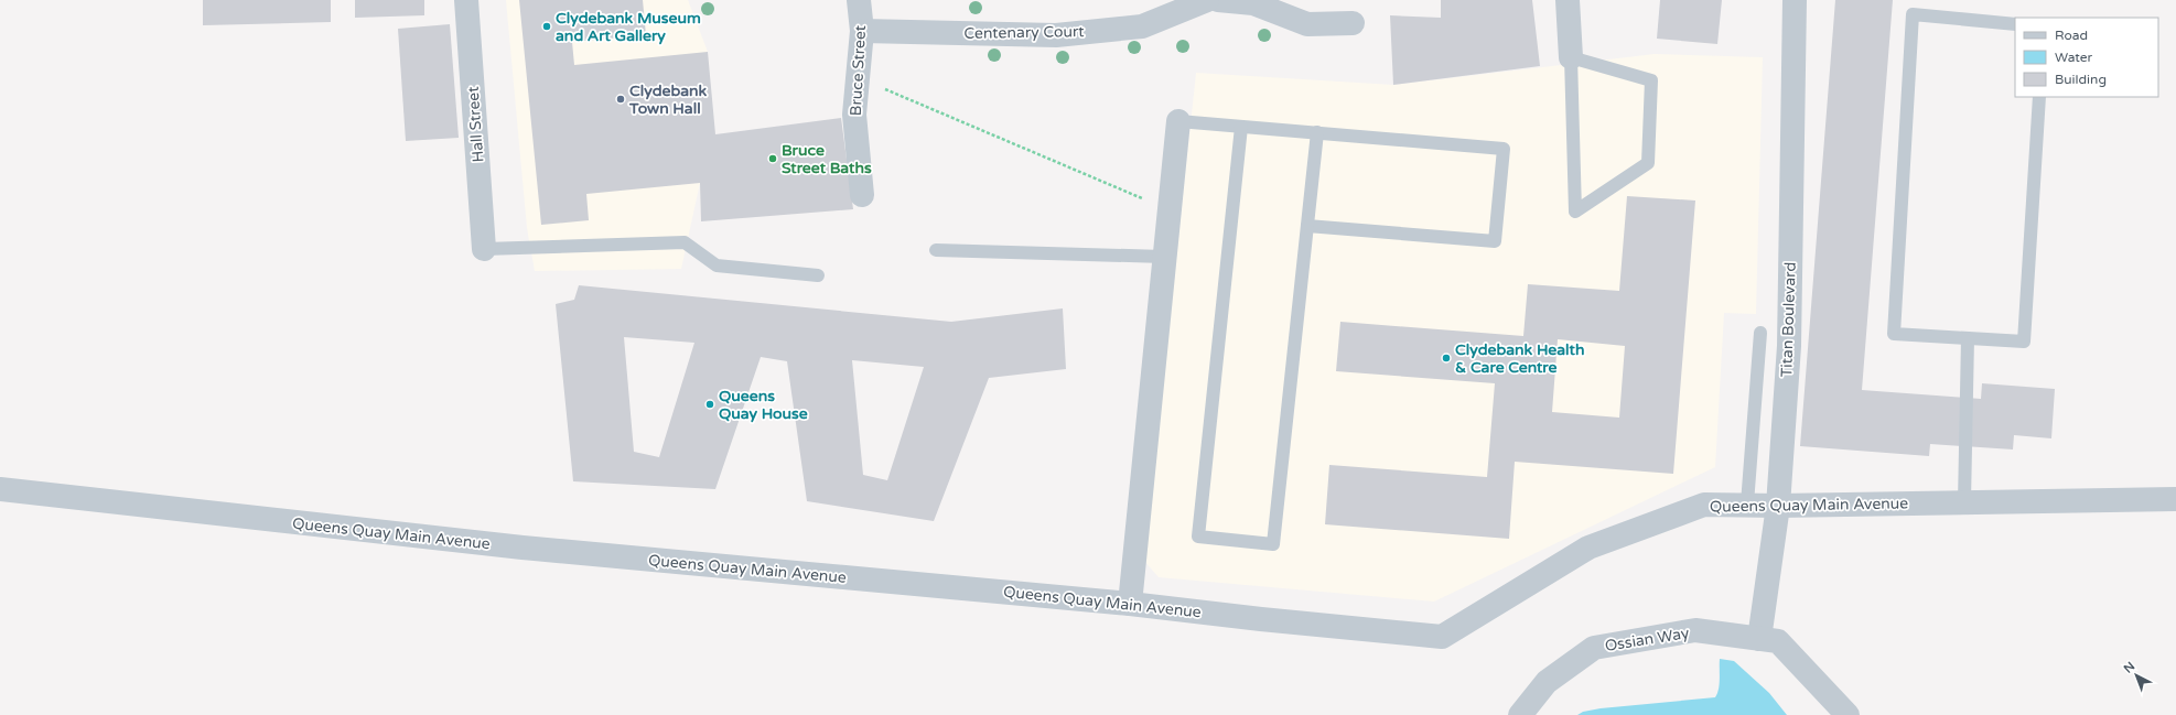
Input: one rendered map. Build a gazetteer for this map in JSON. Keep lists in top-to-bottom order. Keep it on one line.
{"streets":{"street":["Centenary Court","Bruce Street","Hall Street","Titan Boulevard","Queens Quay Main Avenue","Ossian Way"]},"crossings":[["Centenary Court","Bruce Street"],["Titan Boulevard","Queens Quay Main Avenue"],["Titan Boulevard","Ossian Way"]],"places":["Clydebank Museum and Art Gallery","Clydebank Town Hall","Bruce Street Baths","Clydebank Health & Care Centre","Queens Quay House"],"legend":["Road","Water","Building"],"north":"top left"}
